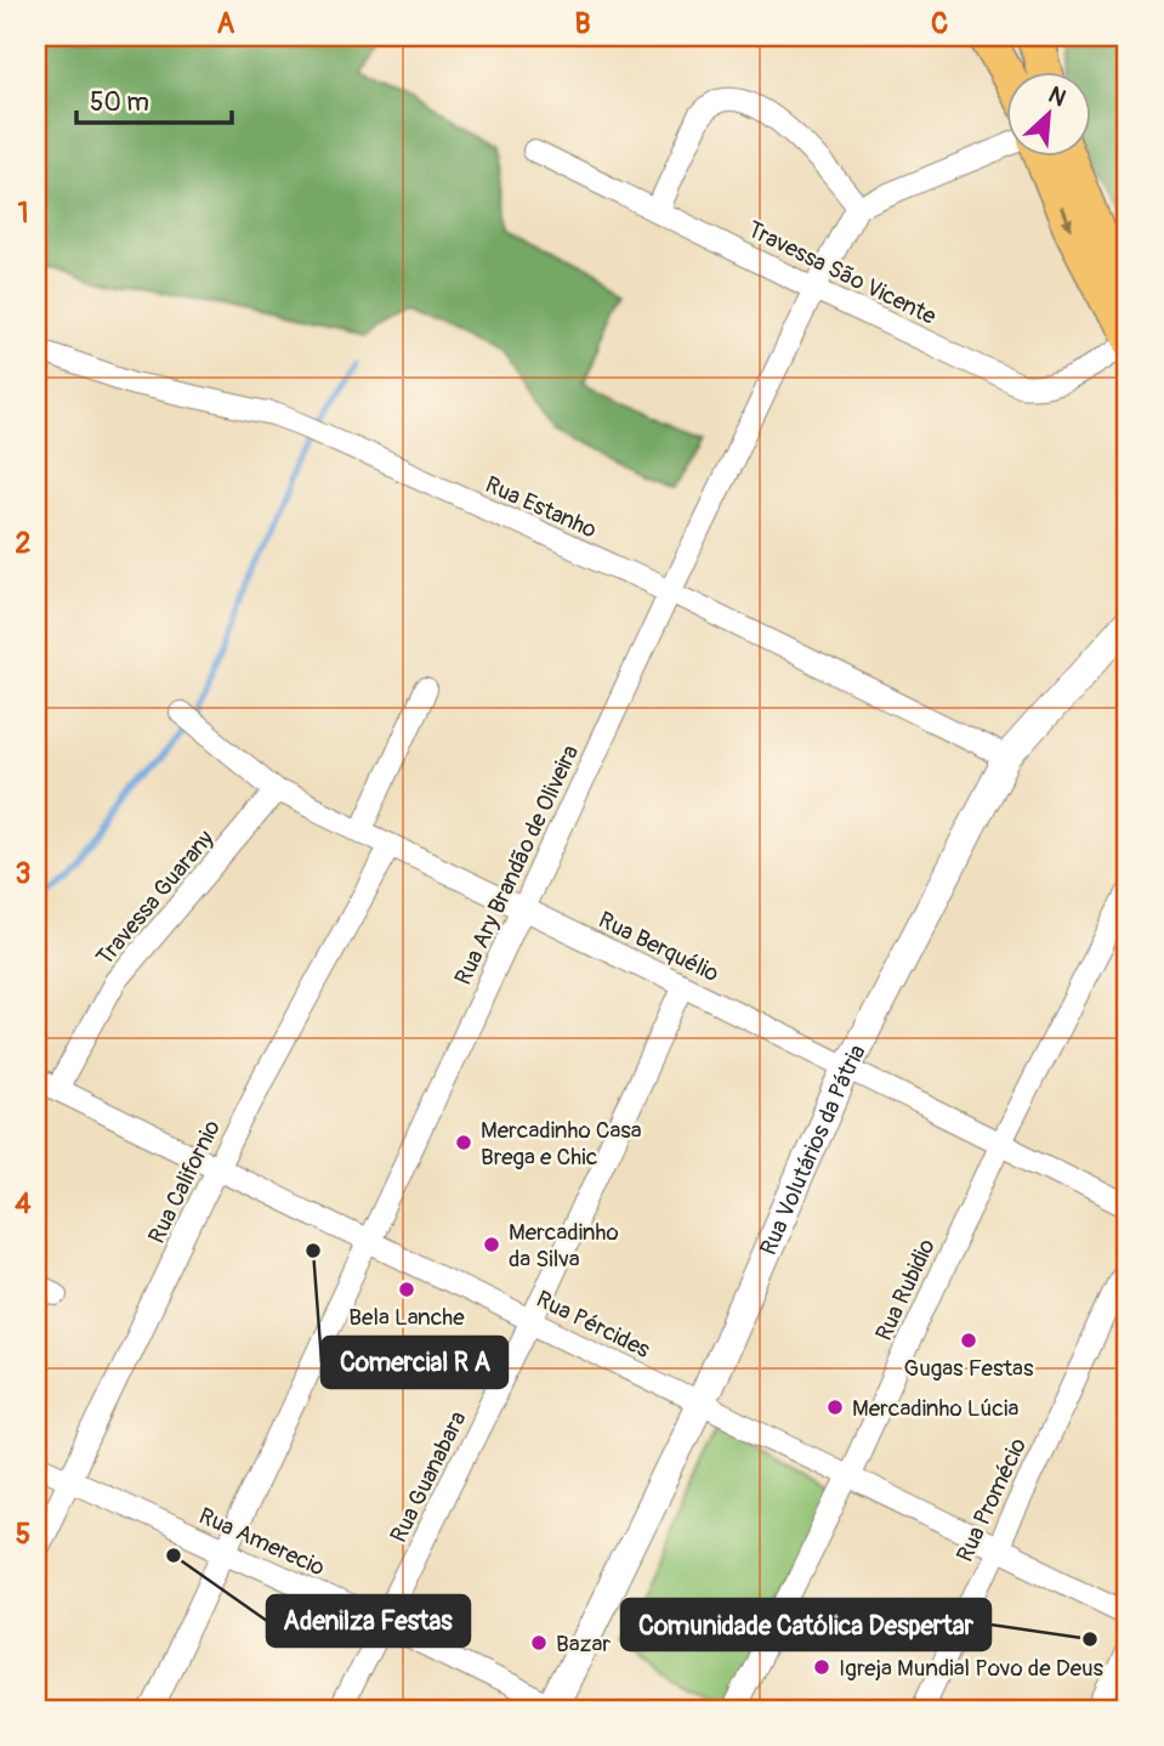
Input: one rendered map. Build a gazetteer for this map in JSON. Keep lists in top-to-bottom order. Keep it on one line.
{"streets":{"street":["Travessa São Vicente","Rua Estanho","Rua Ary Brandão de Oliveira","Travessa Guarany","Rua Berquélio","Rua Volutários da Pátria","Rua Californio","Rua Rubidio","Rua Pércides","Rua Guanabara","Rua Promécio","Rua Amerecio"]},"crossings":[["Travessa São Vicente","Rua Ary Brandão de Oliveira"],["Rua Estanho","Rua Ary Brandão de Oliveira"],["Rua Estanho","Rua Volutários da Pátria"],["Rua Ary Brandão de Oliveira","Rua Berquélio"],["Rua Ary Brandão de Oliveira","Rua Pércides"],["Rua Ary Brandão de Oliveira","Rua Amerecio"],["Travessa Guarany","Rua Berquélio"],["Travessa Guarany","Rua Pércides"],["Rua Berquélio","Rua Volutários da Pátria"],["Rua Berquélio","Rua Californio"],["Rua Berquélio","Rua Rubidio"],["Rua Berquélio","Rua Guanabara"],["Rua Volutários da Pátria","Rua Pércides"],["Rua Volutários da Pátria","Rua Amerecio"],["Rua Californio","Rua Pércides"],["Rua Californio","Rua Amerecio"],["Rua Rubidio","Rua Pércides"],["Rua Pércides","Rua Guanabara"],["Rua Pércides","Rua Promécio"],["Rua Guanabara","Rua Amerecio"]],"places":["Mercadinho Casa Brega e Chic","Mercadinho da Silva","Comercial R A","Bela Lanche","Gugas Festas","Mercadinho Lúcia","Adenilza Festas","Comunidade Católica Despertar","Bazar","Igreja Mundial Povo de Deus"],"scale_bar":"50 m","north":"top right","grid":{"columns":["A","B","C"],"rows":["1","2","3","4","5"]}}
